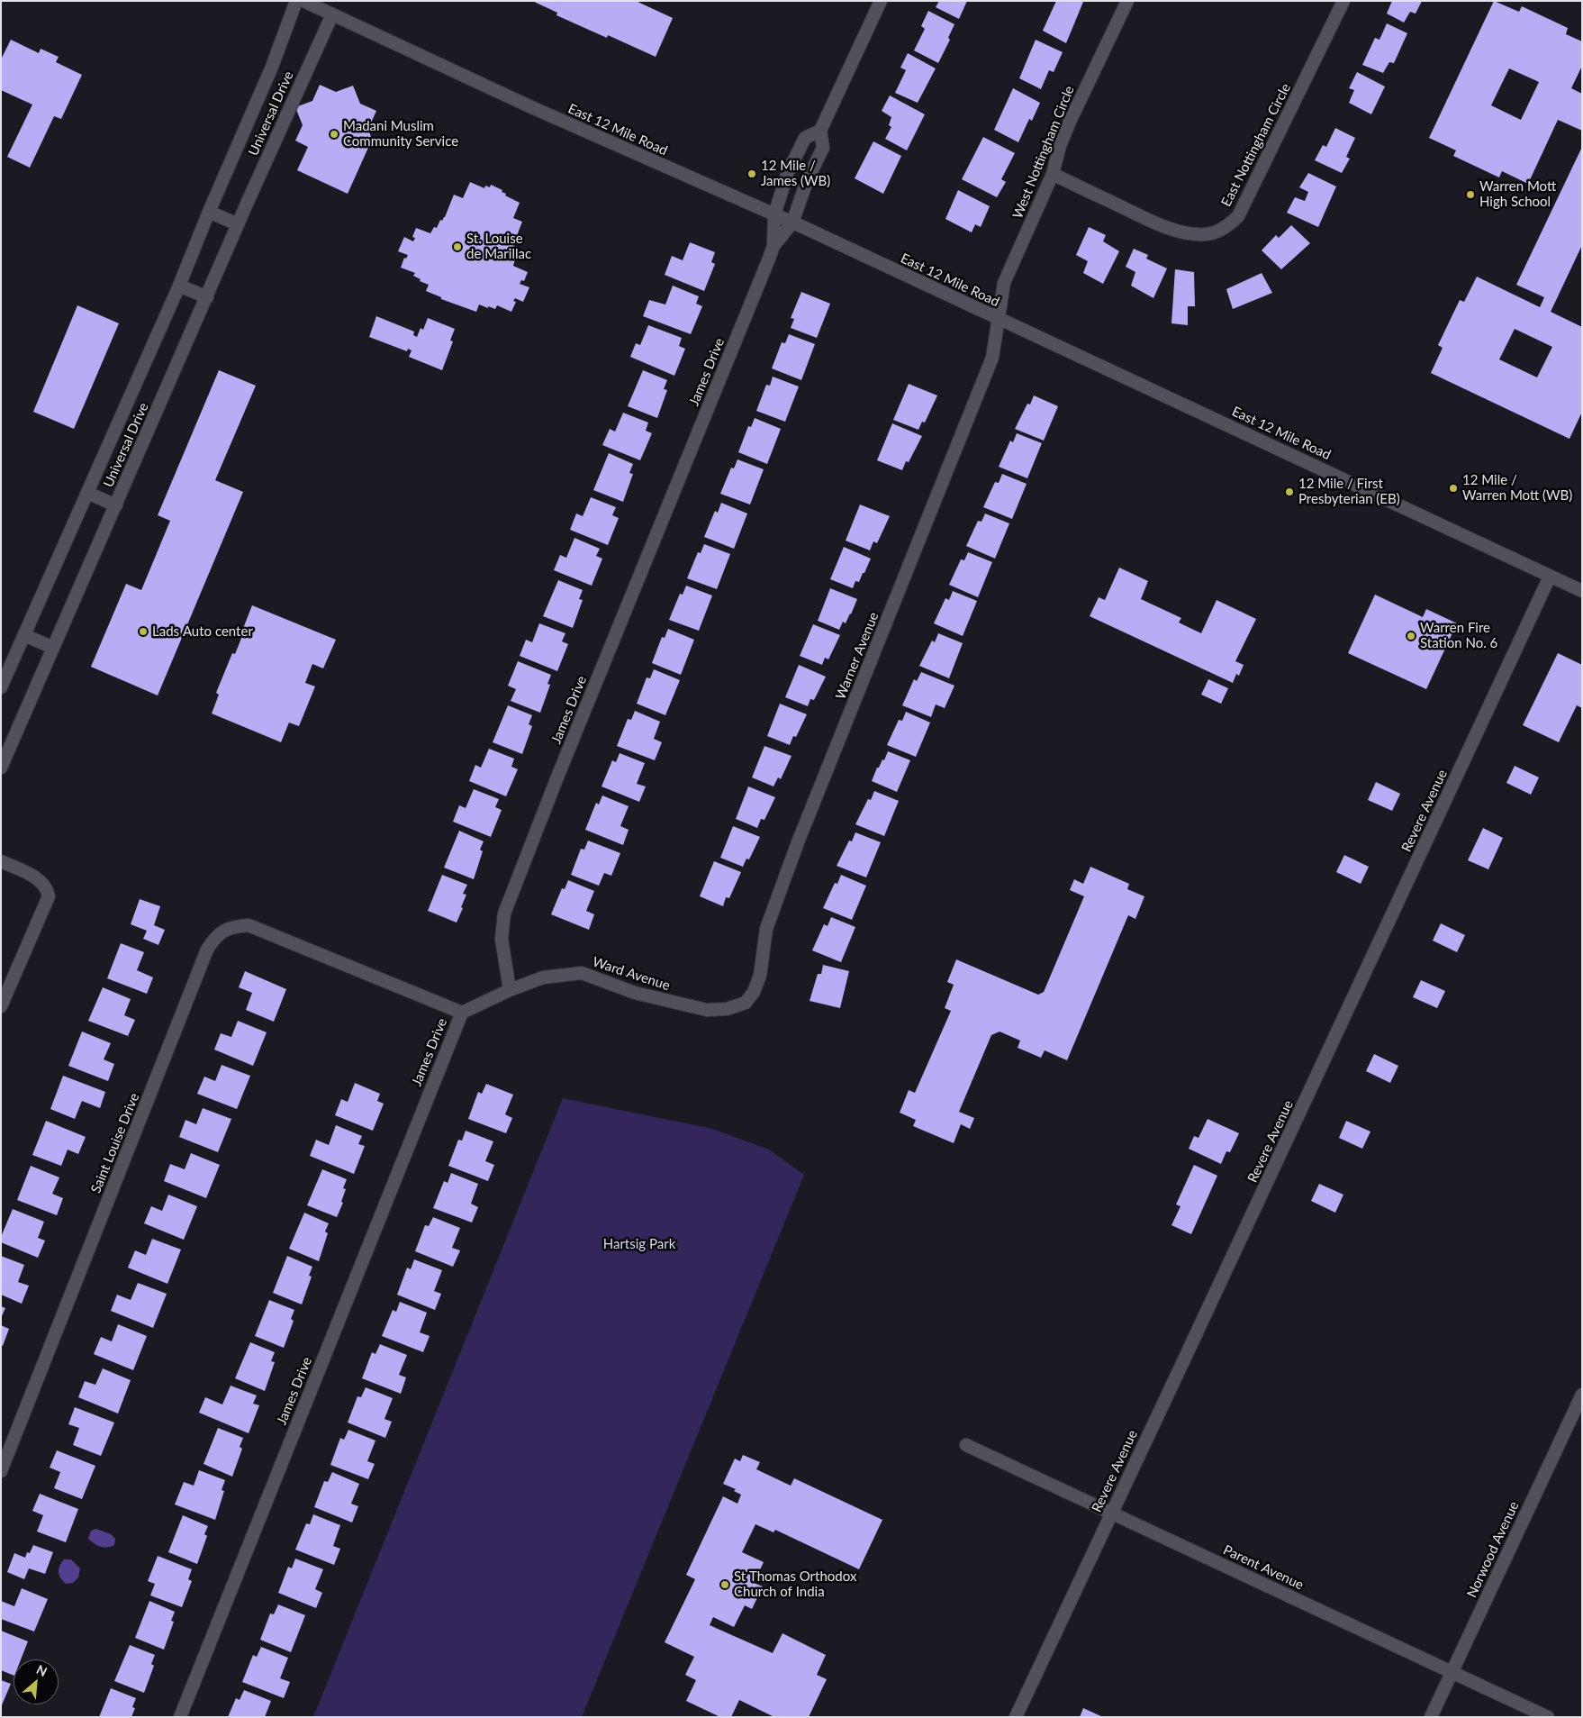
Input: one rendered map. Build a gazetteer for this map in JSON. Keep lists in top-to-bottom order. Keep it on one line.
{"streets":{"street":["Universal Drive","East 12 Mile Road","East Nottingham Circle","West Nottingham Circle","James Drive","Warner Avenue","Revere Avenue","Ward Avenue","Saint Louise Drive","Norwood Avenue","Parent Avenue"]},"crossings":[["Universal Drive","East 12 Mile Road"],["East 12 Mile Road","West Nottingham Circle"],["East 12 Mile Road","James Drive"],["East 12 Mile Road","Warner Avenue"],["East 12 Mile Road","Revere Avenue"],["East Nottingham Circle","West Nottingham Circle"],["West Nottingham Circle","Warner Avenue"],["James Drive","Ward Avenue"],["James Drive","Saint Louise Drive"],["Warner Avenue","Ward Avenue"],["Revere Avenue","Parent Avenue"],["Norwood Avenue","Parent Avenue"]],"parks":["Hartsig Park"],"places":["Madani Muslim Community Service","12 Mile / James (WB)","Warren Mott High School","St. Louise de Marillac","12 Mile / Warren Mott (WB)","12 Mile / First Presbyterian (EB)","Lads Auto center","Warren Fire Station No. 6","St Thomas Orthodox Church of India"],"north":"top right"}
